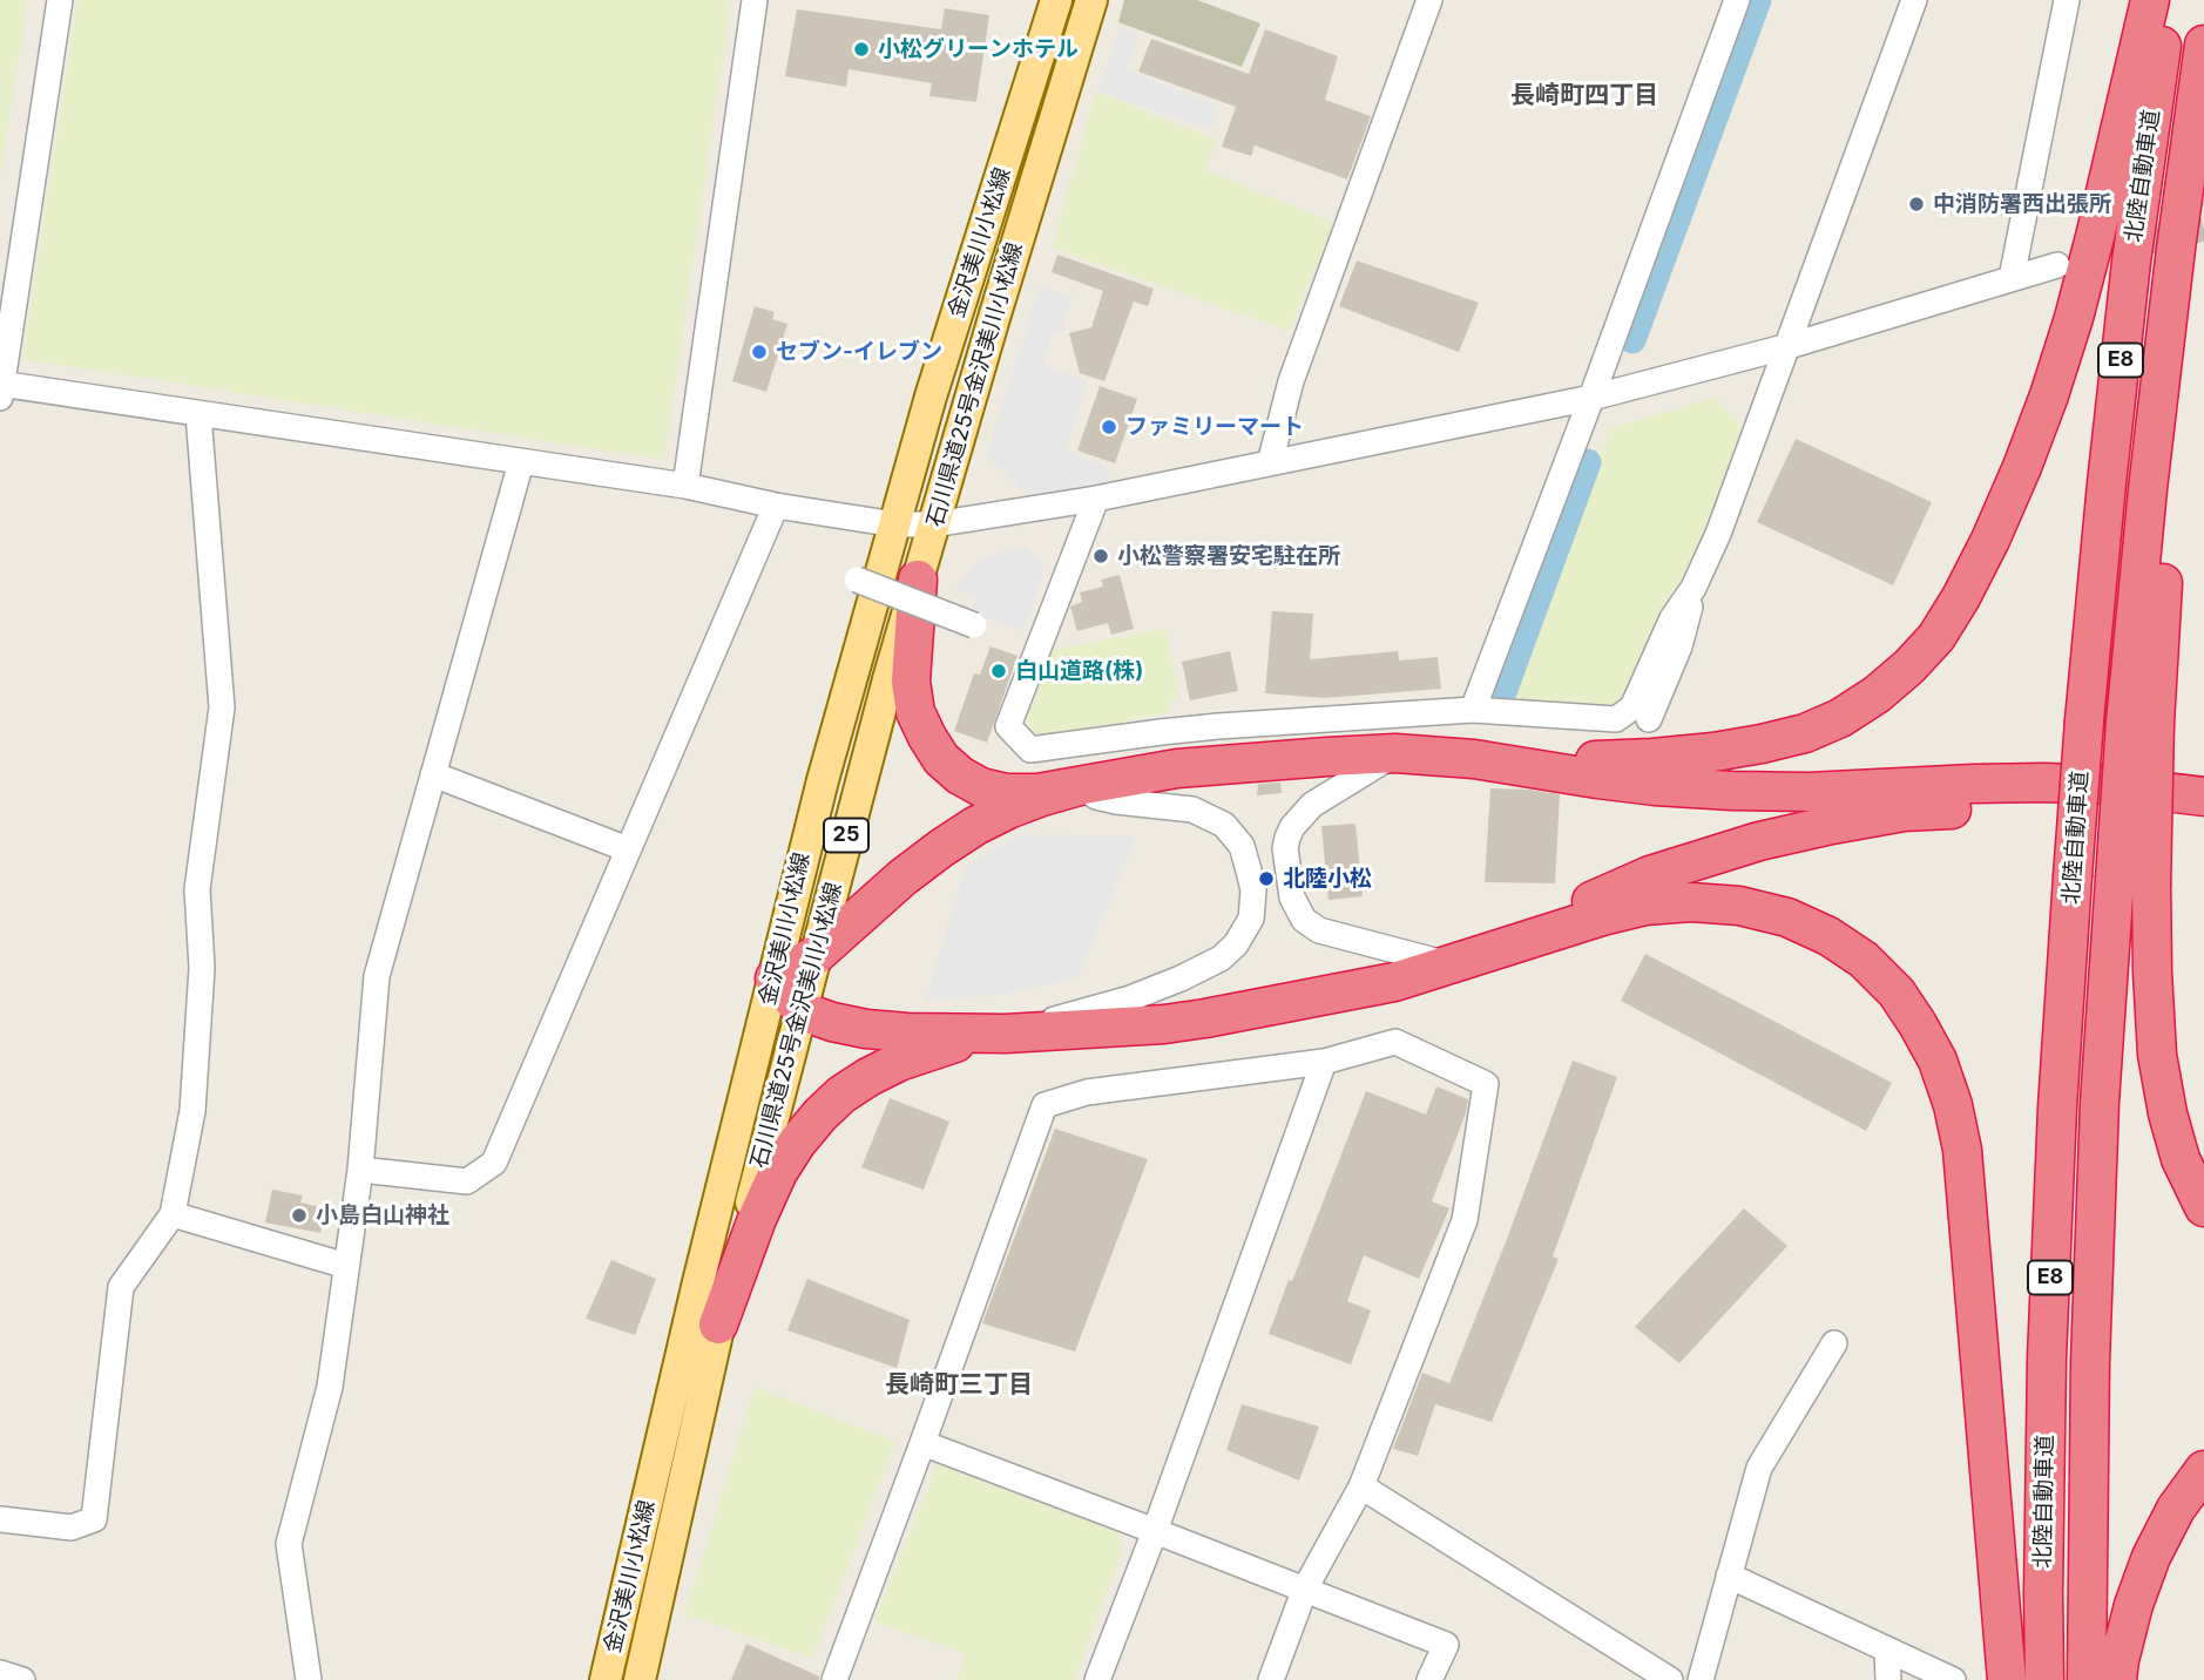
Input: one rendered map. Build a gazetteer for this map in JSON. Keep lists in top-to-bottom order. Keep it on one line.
{"streets":{"highway":["北陸自動車道","E8"],"main road":["金沢美川小松線","石川県道25号金沢美川小松線","25"]},"districts":["長崎町四丁目","長崎町三丁目"],"places":["小松グリーンホテル","中消防署西出張所","セブン-イレブン","ファミリーマート","小松警察署安宅駐在所","白山道路(株)","北陸小松","小島白山神社"]}
